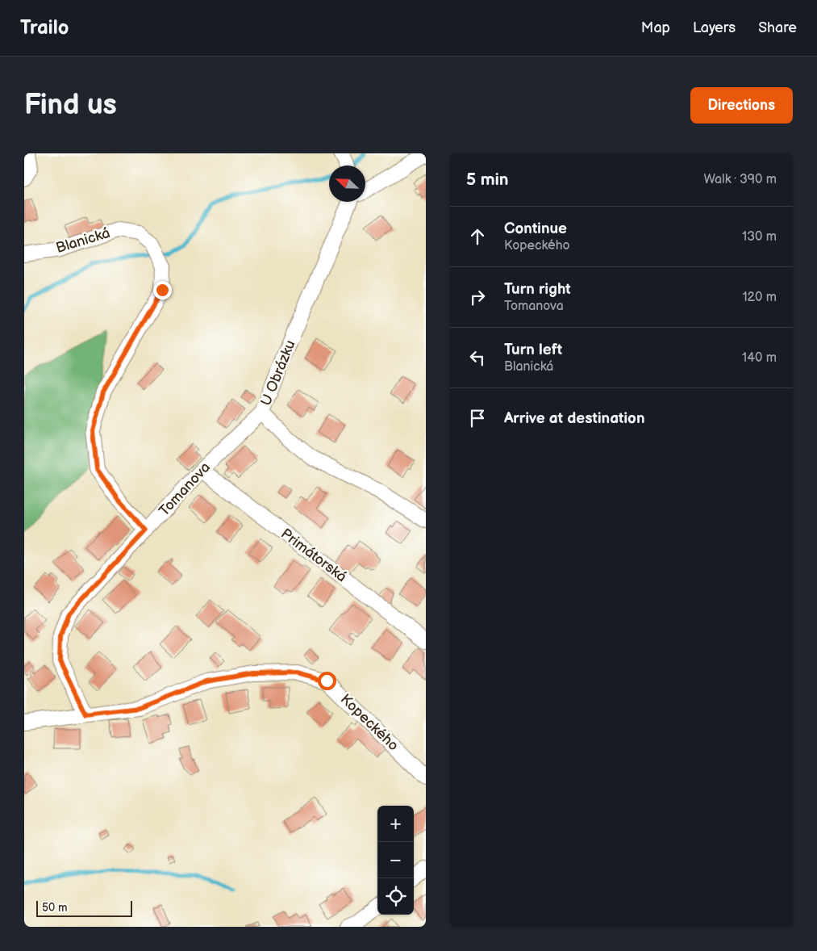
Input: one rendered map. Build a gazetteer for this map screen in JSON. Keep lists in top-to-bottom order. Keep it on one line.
{"streets":{"street":["Blanická","U Obrázku","Tomanova","Primátorská","Kopeckého"]},"crossings":[["Blanická","Tomanova"],["U Obrázku","Tomanova"],["Tomanova","Primátorská"],["Tomanova","Kopeckého"]],"scale_bar":"50 m","north":"top left","page":{"header":"Trailo","nav":["Map","Layers","Share"],"buttons":"Directions","title":"Find us","heading":["5 min","Walk · 390 m"],"list":[["Continue","Kopeckého","130 m"],["Turn right","Tomanova","120 m"],["Turn left","Blanická","140 m"],"Arrive at destination"],"map_buttons":["+","−"],"scale":"50 m"}}
